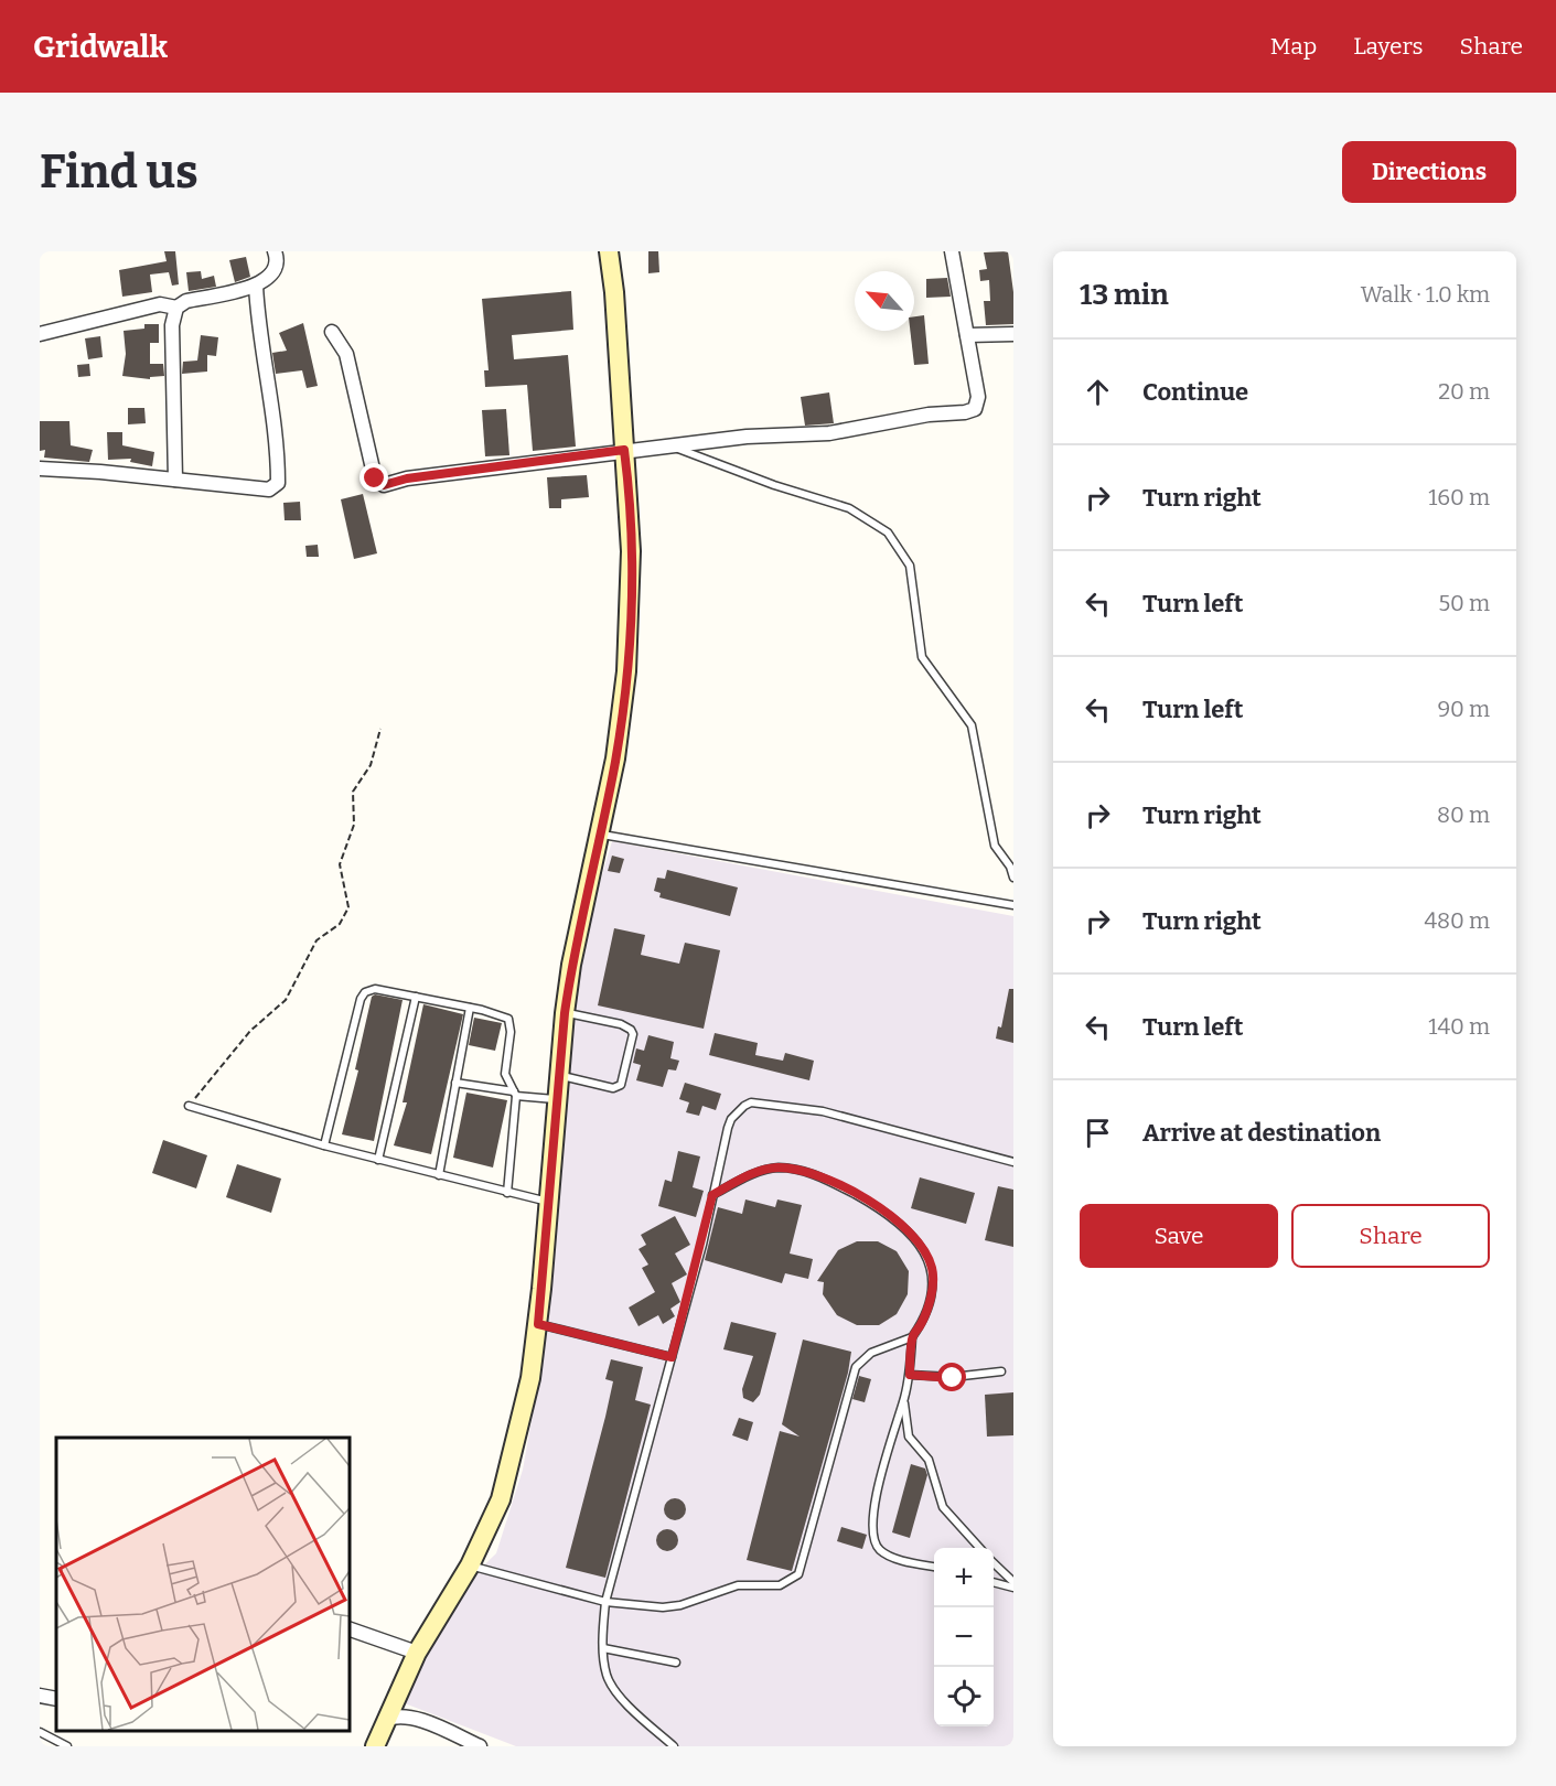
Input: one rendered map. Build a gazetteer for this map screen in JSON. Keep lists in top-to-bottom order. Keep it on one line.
{"north":"top left","page":{"header":"Gridwalk","nav":["Map","Layers","Share"],"buttons":["Directions",["Save","Share"]],"title":"Find us","heading":["13 min","Walk · 1.0 km"],"list":[["Continue","20 m"],["Turn right","160 m"],["Turn left","50 m"],["Turn left","90 m"],["Turn right","80 m"],["Turn right","480 m"],["Turn left","140 m"],"Arrive at destination"],"map_buttons":["+","−"]}}
